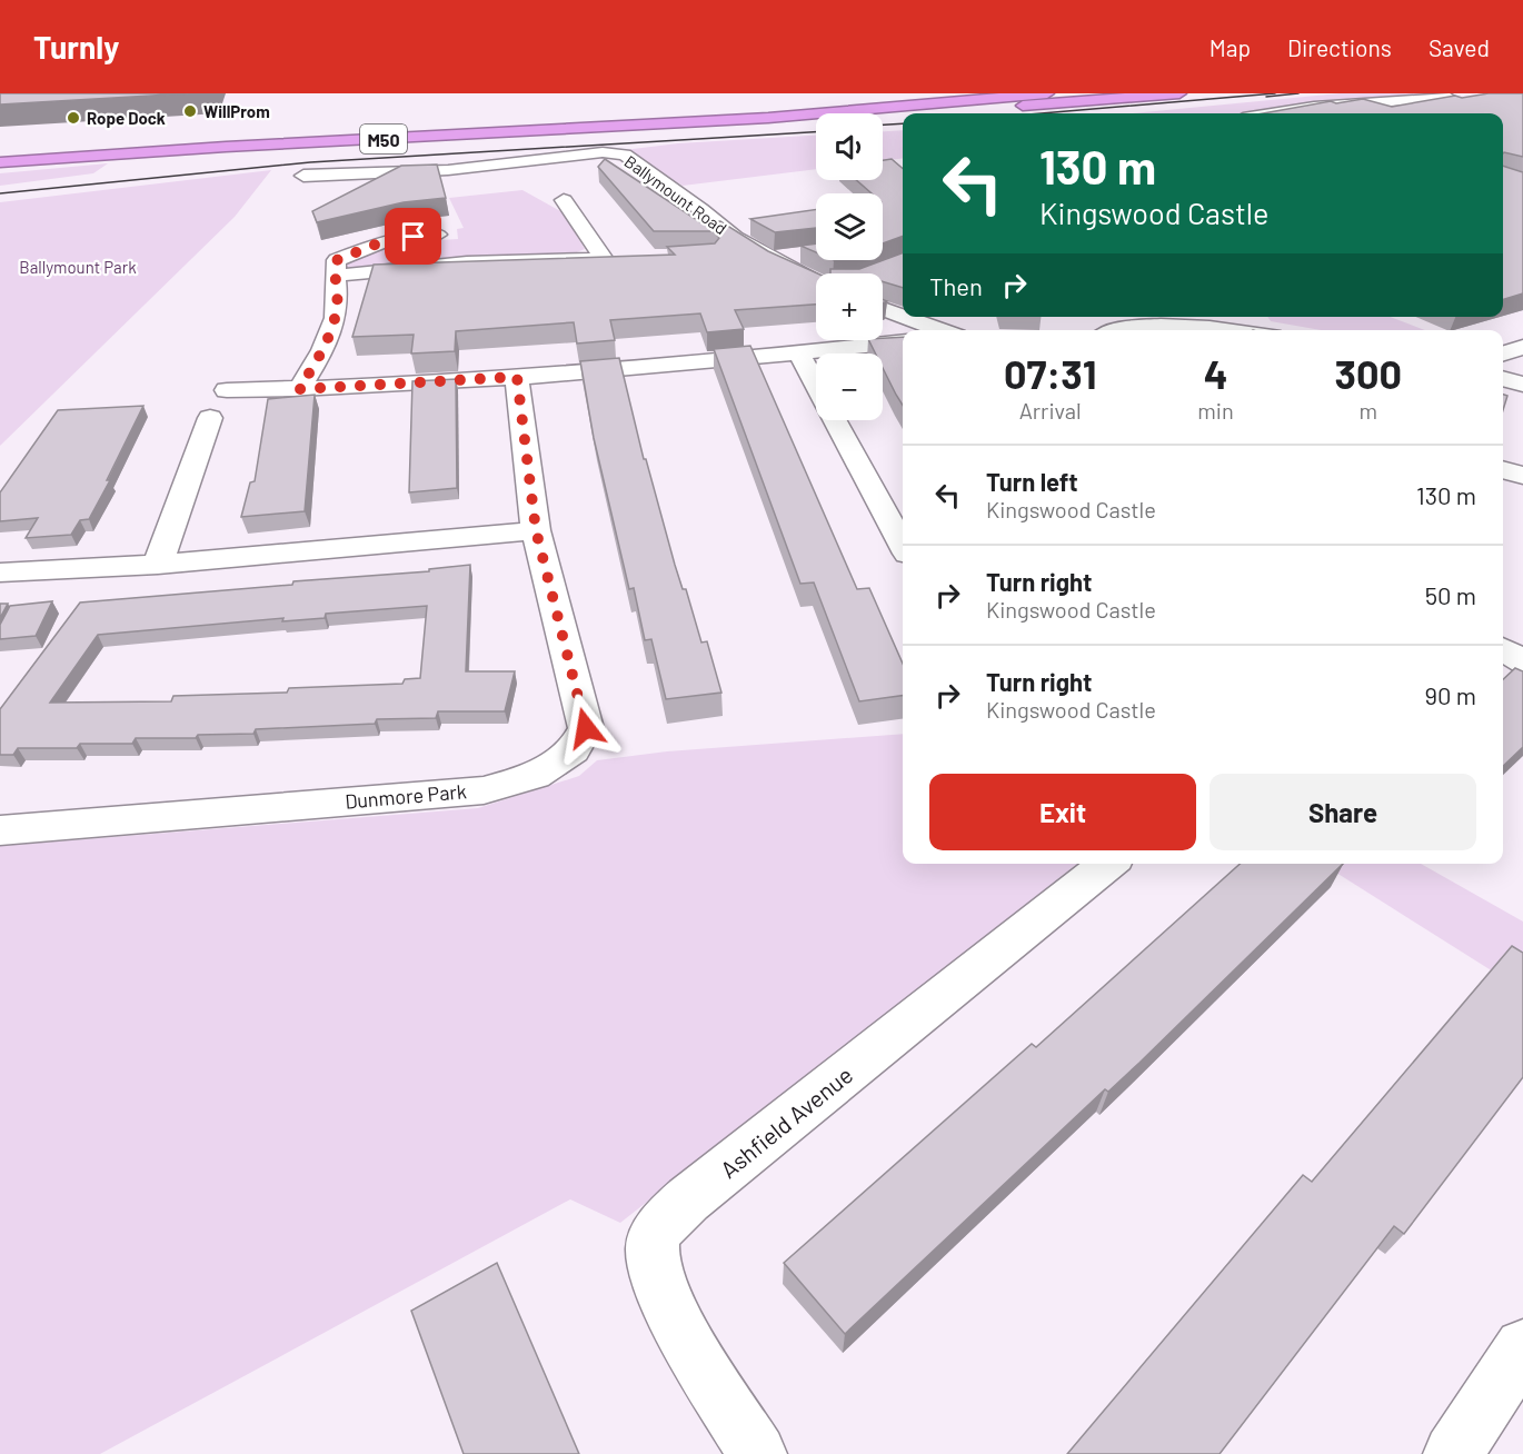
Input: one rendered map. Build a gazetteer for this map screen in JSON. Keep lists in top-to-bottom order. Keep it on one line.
{"streets":{"highway":["M50"],"street":["Ballymount Road","Dunmore Park","Ashfield Avenue"]},"parks":["Ballymount Park"],"places":["WillProm","Rope Dock"],"page":{"header":"Turnly","nav":["Map","Directions","Saved"],"map_buttons":["+","−"],"turn":["130 m","Kingswood Castle"],"then":"Then","eta":["07:31","Arrival","4","min","300","m"],"list":[{"name":"Turn left","note":"Kingswood Castle","value":"130 m"},{"name":"Turn right","note":"Kingswood Castle","value":"50 m"},{"name":"Turn right","note":"Kingswood Castle","value":"90 m"}],"buttons":["Exit","Share"]}}
